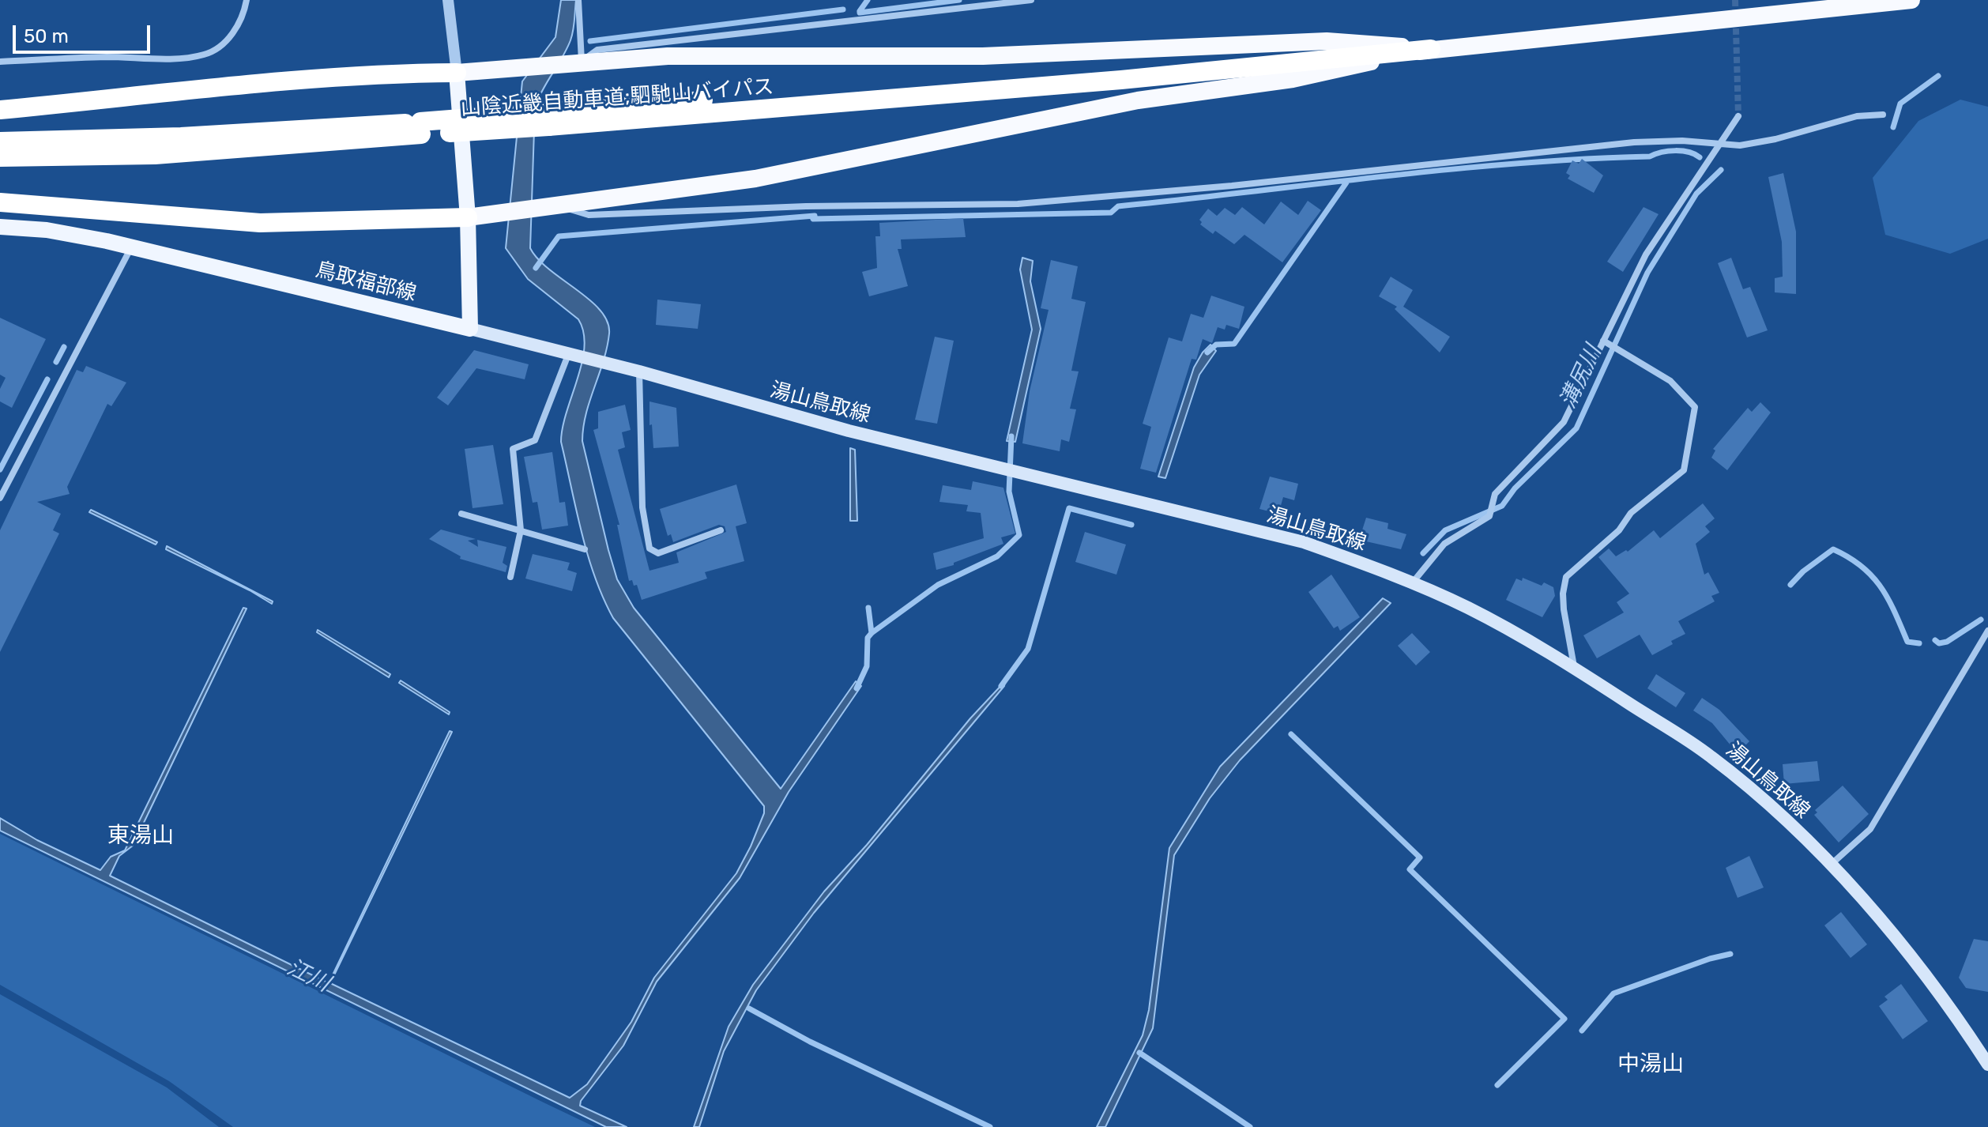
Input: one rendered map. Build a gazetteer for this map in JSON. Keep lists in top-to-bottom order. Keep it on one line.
{"streets":{"highway":["山陰近畿自動車道;駟馳山バイパス"],"main road":["鳥取福部線","湯山鳥取線"]},"crossings":[["鳥取福部線","湯山鳥取線"]],"districts":["東湯山","中湯山"],"water":["溝尻川","江川"],"scale_bar":"50 m"}
